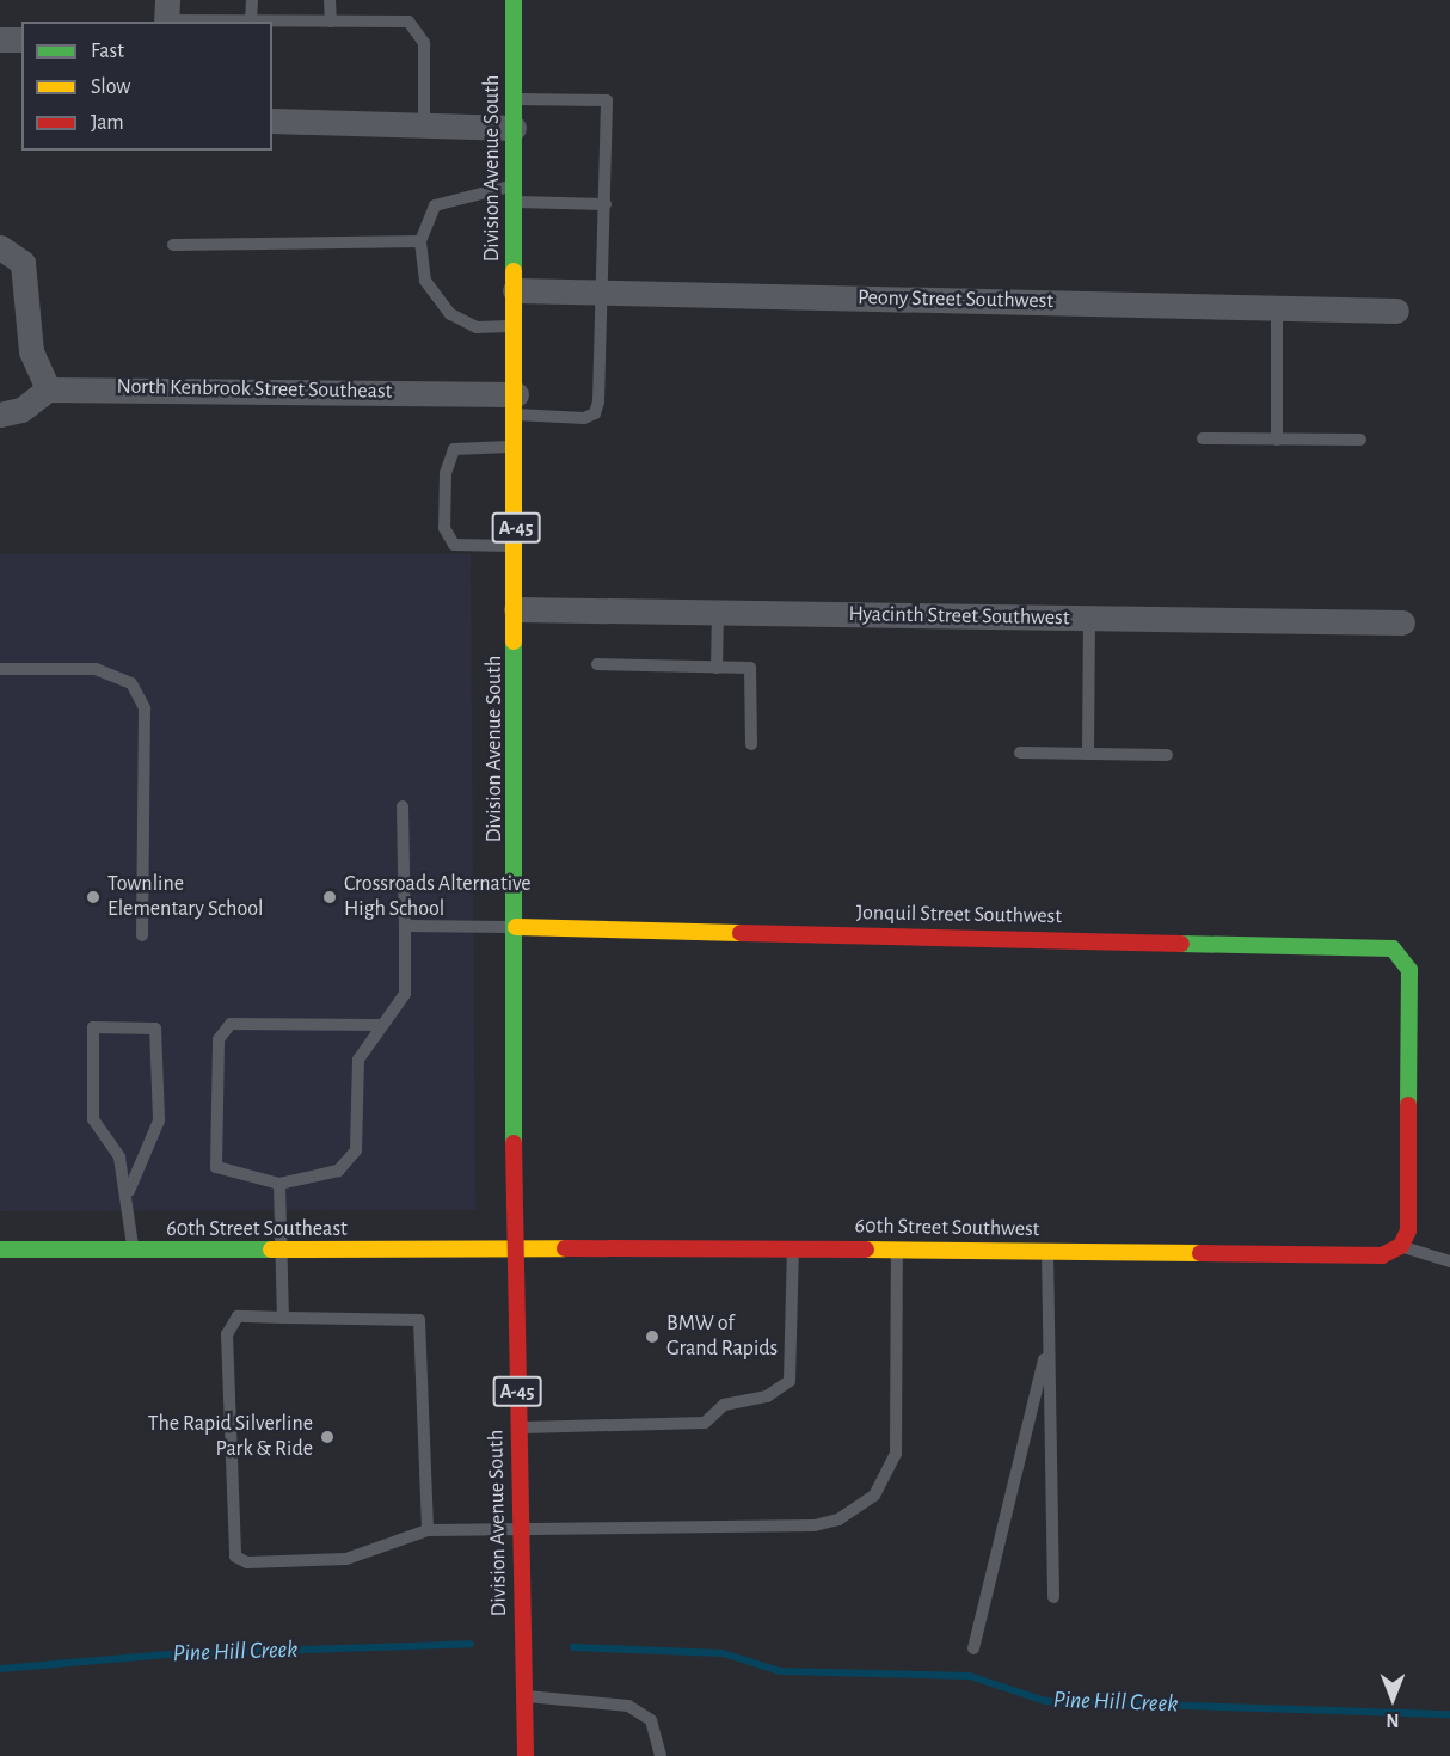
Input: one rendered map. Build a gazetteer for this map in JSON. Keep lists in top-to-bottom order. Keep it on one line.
{"streets":{"main road":["Division Avenue South","A-45","Jonquil Street Southwest","60th Street Southwest","60th Street Southeast"],"street":["Peony Street Southwest","North Kenbrook Street Southeast","Hyacinth Street Southwest"]},"crossings":[["Division Avenue South","Peony Street Southwest"],["Division Avenue South","North Kenbrook Street Southeast"],["Division Avenue South","Hyacinth Street Southwest"],["Division Avenue South","Jonquil Street Southwest"],["Division Avenue South","60th Street Southwest"],["Division Avenue South","60th Street Southeast"],["Jonquil Street Southwest","60th Street Southwest"],["60th Street Southwest","60th Street Southeast"]],"water":["Pine Hill Creek"],"places":["Townline Elementary School","Crossroads Alternative High School","BMW of Grand Rapids","The Rapid Silverline Park & Ride"],"legend":["Fast","Slow","Jam"],"north":"bottom"}
